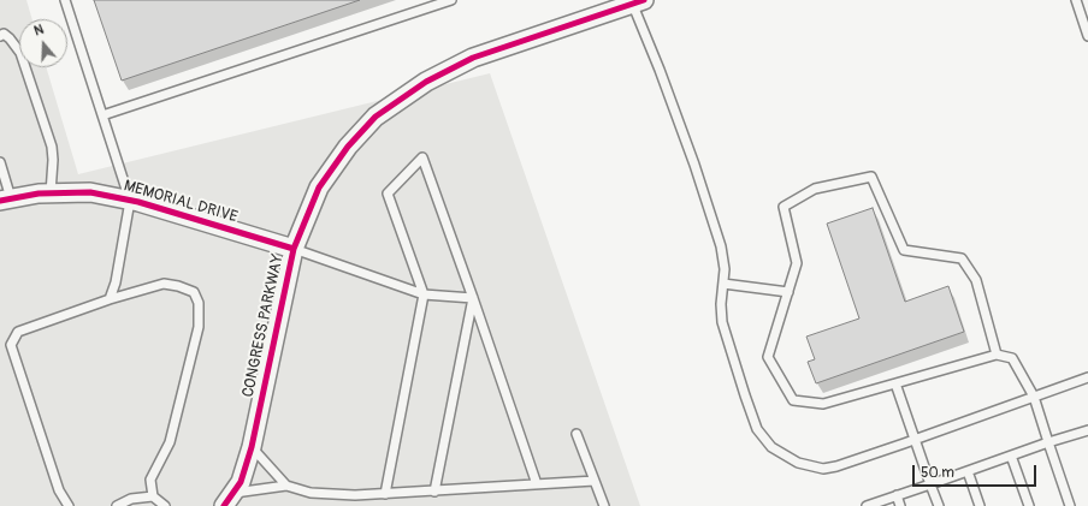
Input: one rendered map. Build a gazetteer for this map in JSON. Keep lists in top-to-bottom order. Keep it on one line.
{"streets":{"street":["MEMORIAL DRIVE","CONGRESS PARKWAY"]},"crossings":[["MEMORIAL DRIVE","CONGRESS PARKWAY"]],"scale_bar":"50 m","north":"top"}
